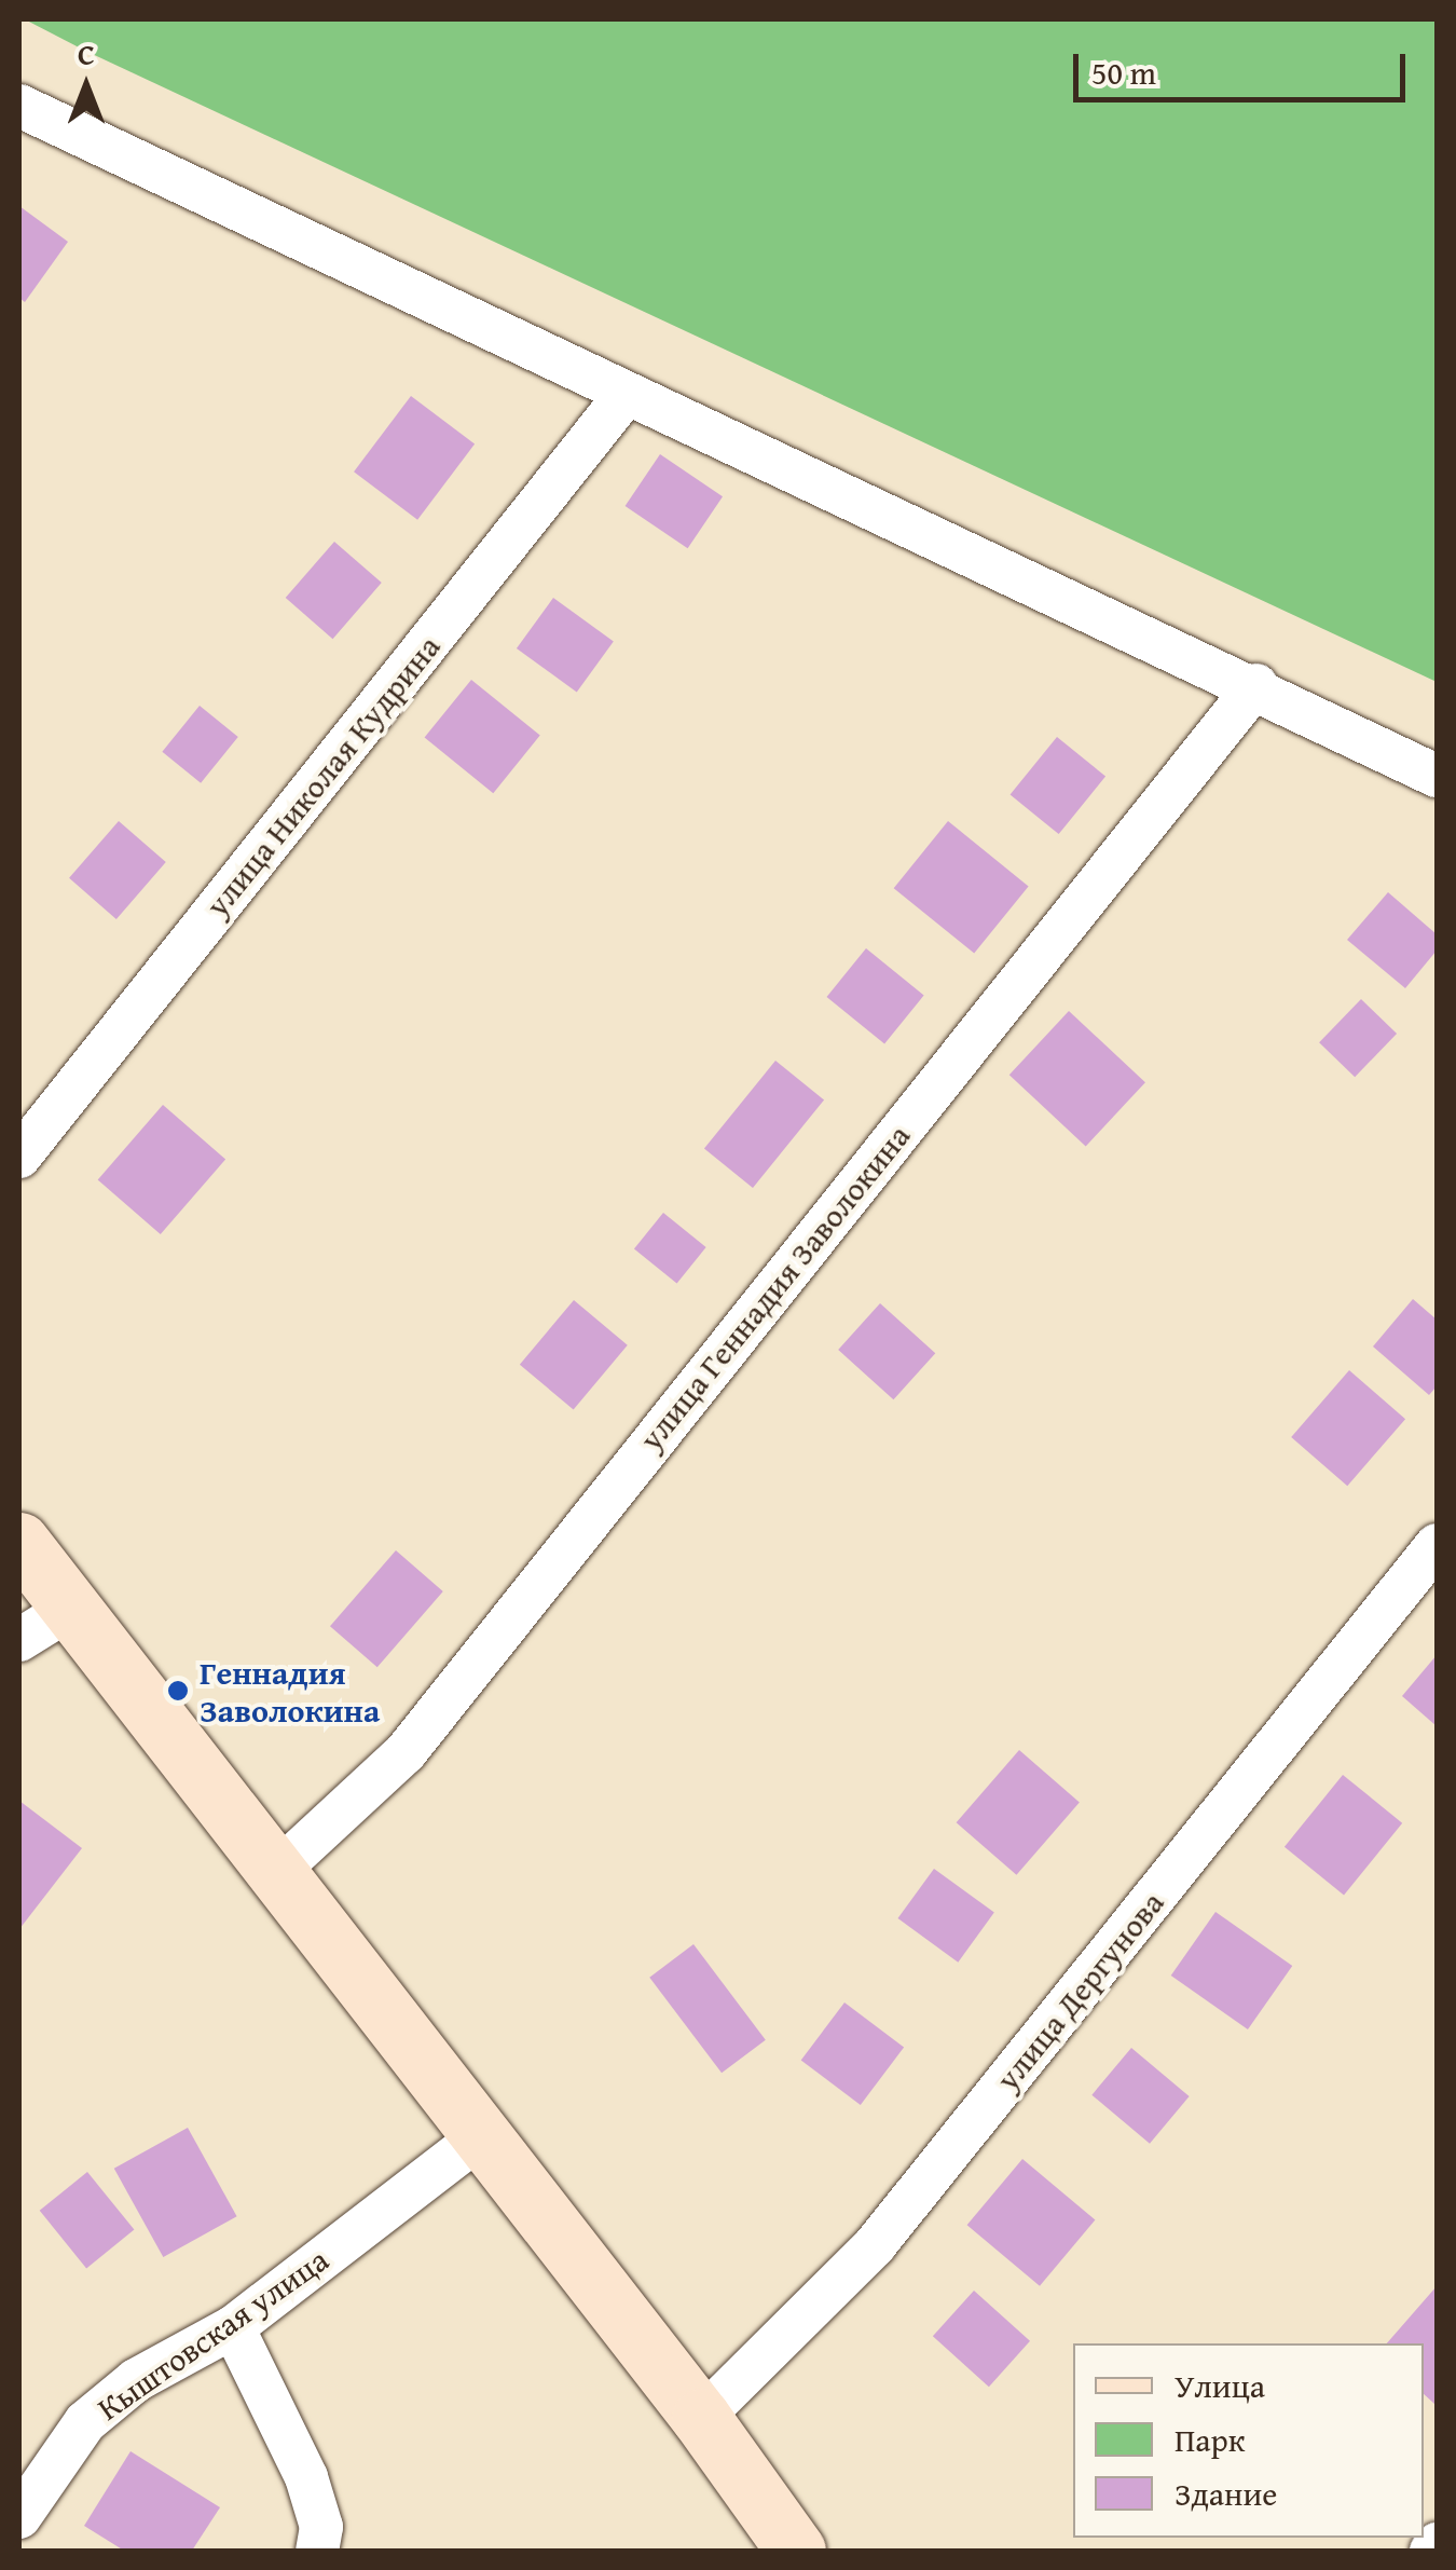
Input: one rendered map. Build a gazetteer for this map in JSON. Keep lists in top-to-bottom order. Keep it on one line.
{"streets":{"street":["улица Николая Кудрина","улица Геннадия Заволокина","улица Дергунова","Кыштовская улица"]},"places":["Геннадия Заволокина"],"legend":["Улица","Парк","Здание"],"scale_bar":"50 m","north":"top"}
